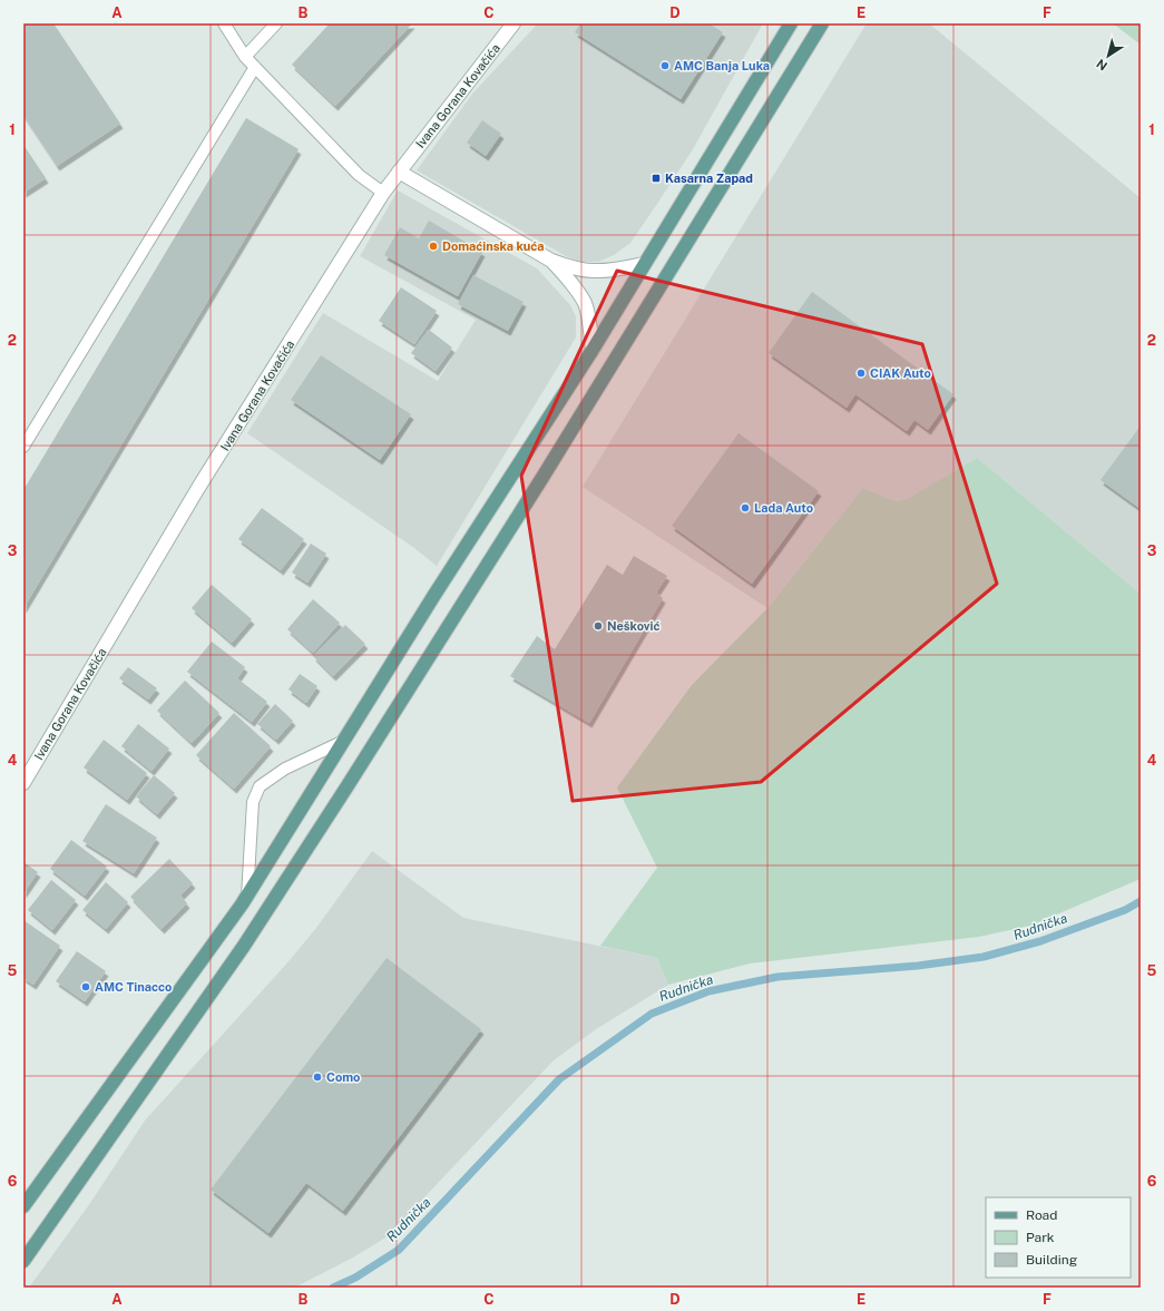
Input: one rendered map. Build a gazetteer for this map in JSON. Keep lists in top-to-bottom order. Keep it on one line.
{"streets":{"street":["Ivana Gorana Kovačića"]},"water":["Rudnička"],"places":{"other":["AMC Banja Luka","Domaćinska kuća","CIAK Auto","Lada Auto","Nešković","AMC Tinacco","Como"],"transit":["Kasarna Zapad"]},"legend":["Road","Park","Building"],"north":"bottom left","grid":{"columns":["A","B","C","D","E","F"],"rows":["1","2","3","4","5","6"]}}
